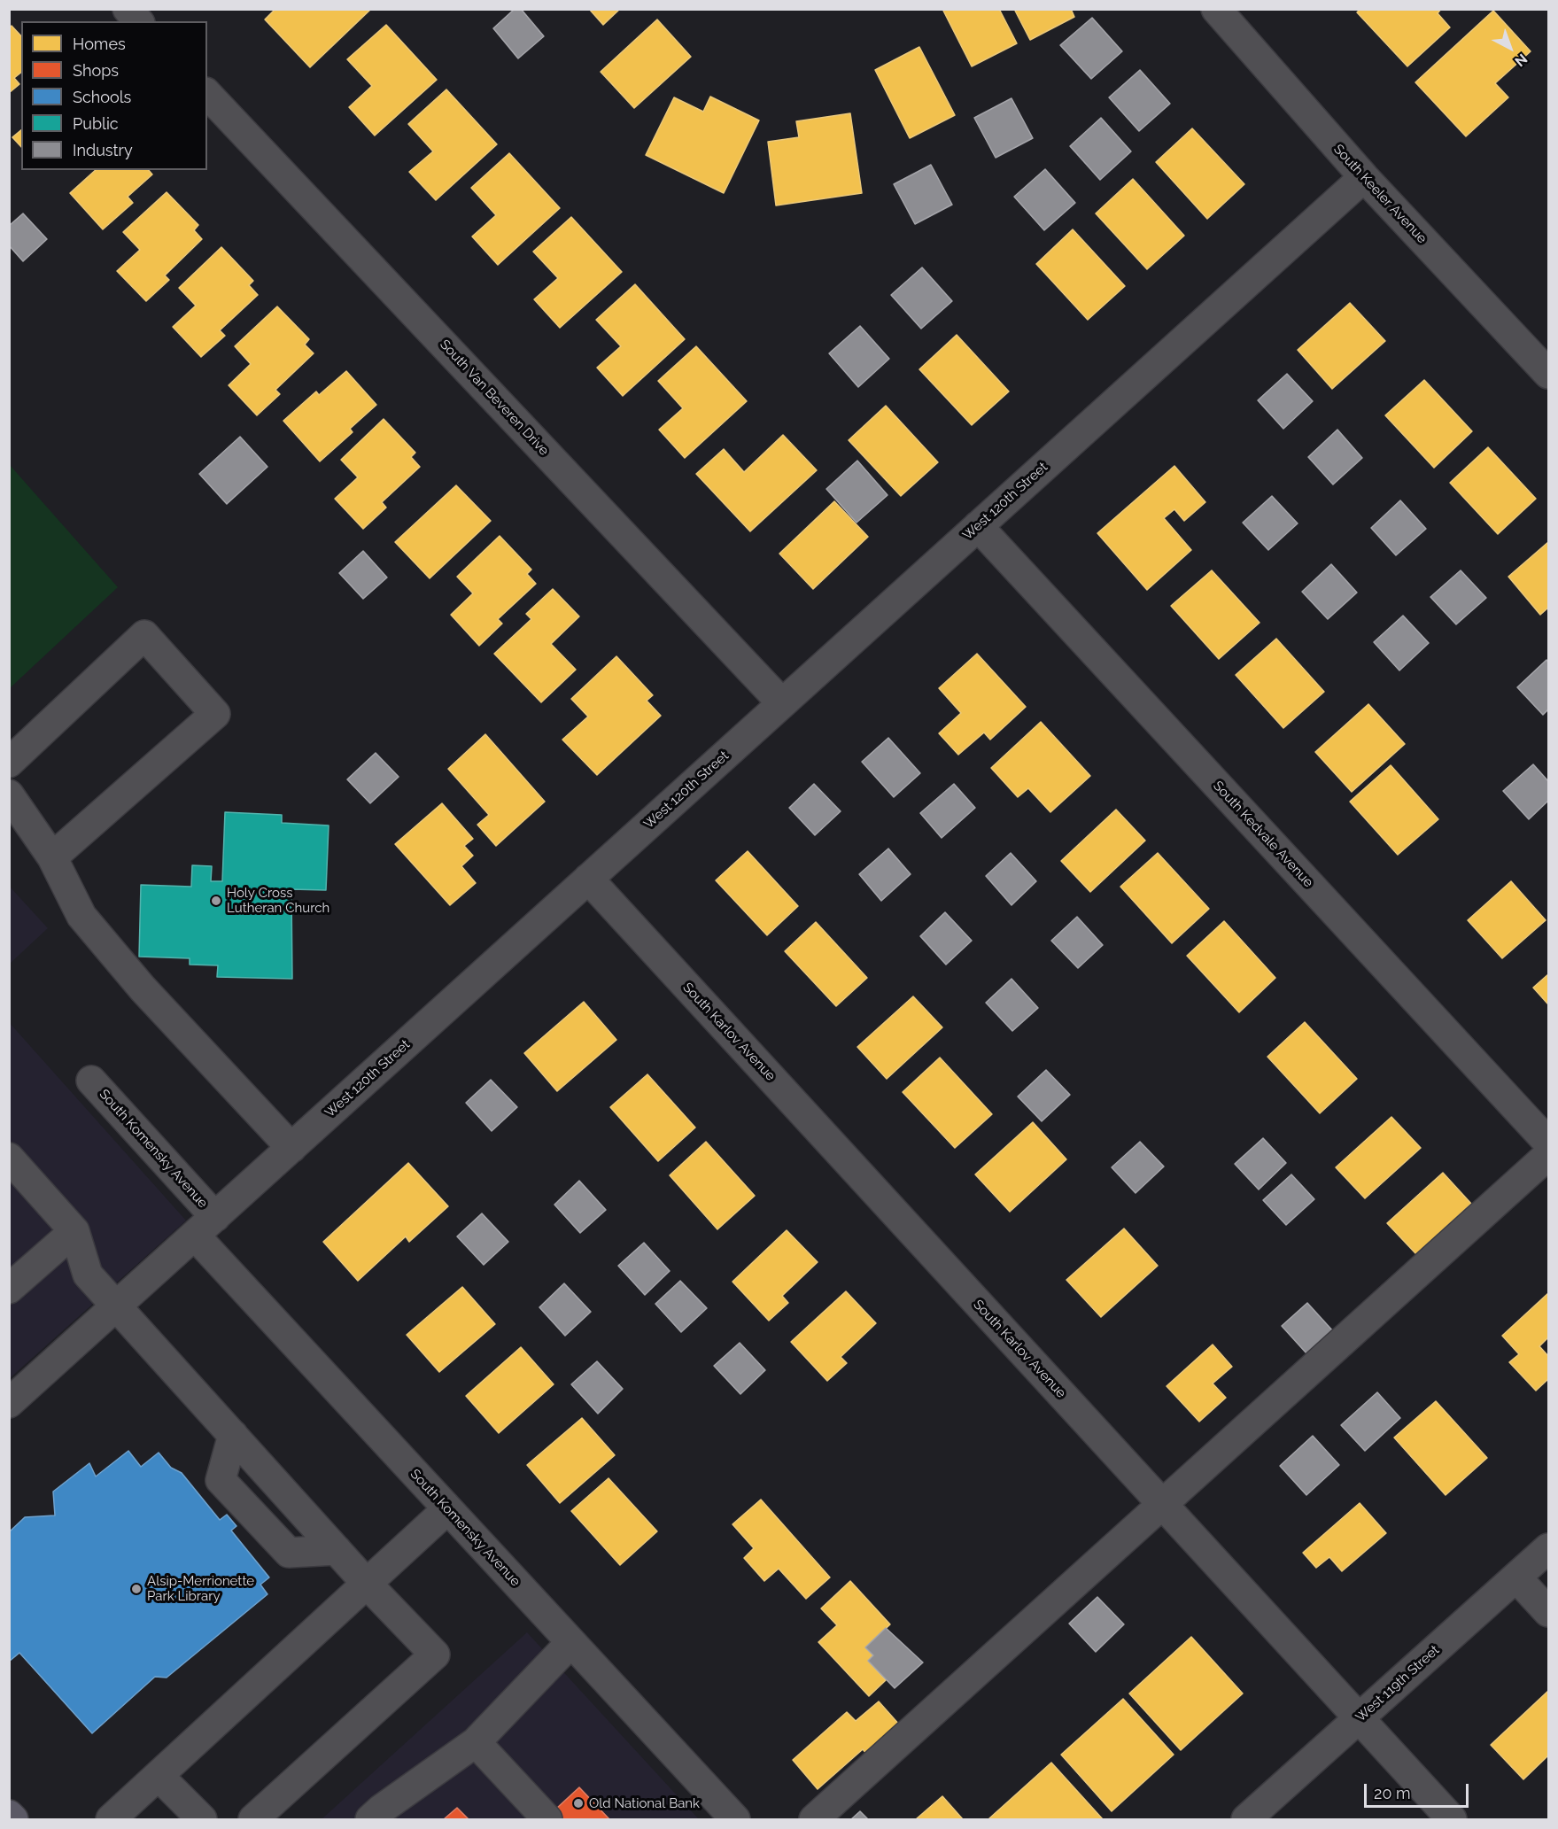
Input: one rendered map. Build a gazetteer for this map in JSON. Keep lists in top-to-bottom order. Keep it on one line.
{"streets":{"street":["South Keeler Avenue","South Van Beveren Drive","West 120th Street","South Kedvale Avenue","South Karlov Avenue","South Komensky Avenue","West 119th Street"]},"crossings":[["South Keeler Avenue","West 120th Street"],["South Van Beveren Drive","West 120th Street"],["West 120th Street","South Kedvale Avenue"],["West 120th Street","South Karlov Avenue"],["West 120th Street","South Komensky Avenue"],["South Karlov Avenue","West 119th Street"]],"places":["Holy Cross Lutheran Church","Alsip-Merrionette Park Library","Old National Bank"],"legend":["Homes","Shops","Schools","Public","Industry"],"scale_bar":"20 m","north":"bottom right"}
